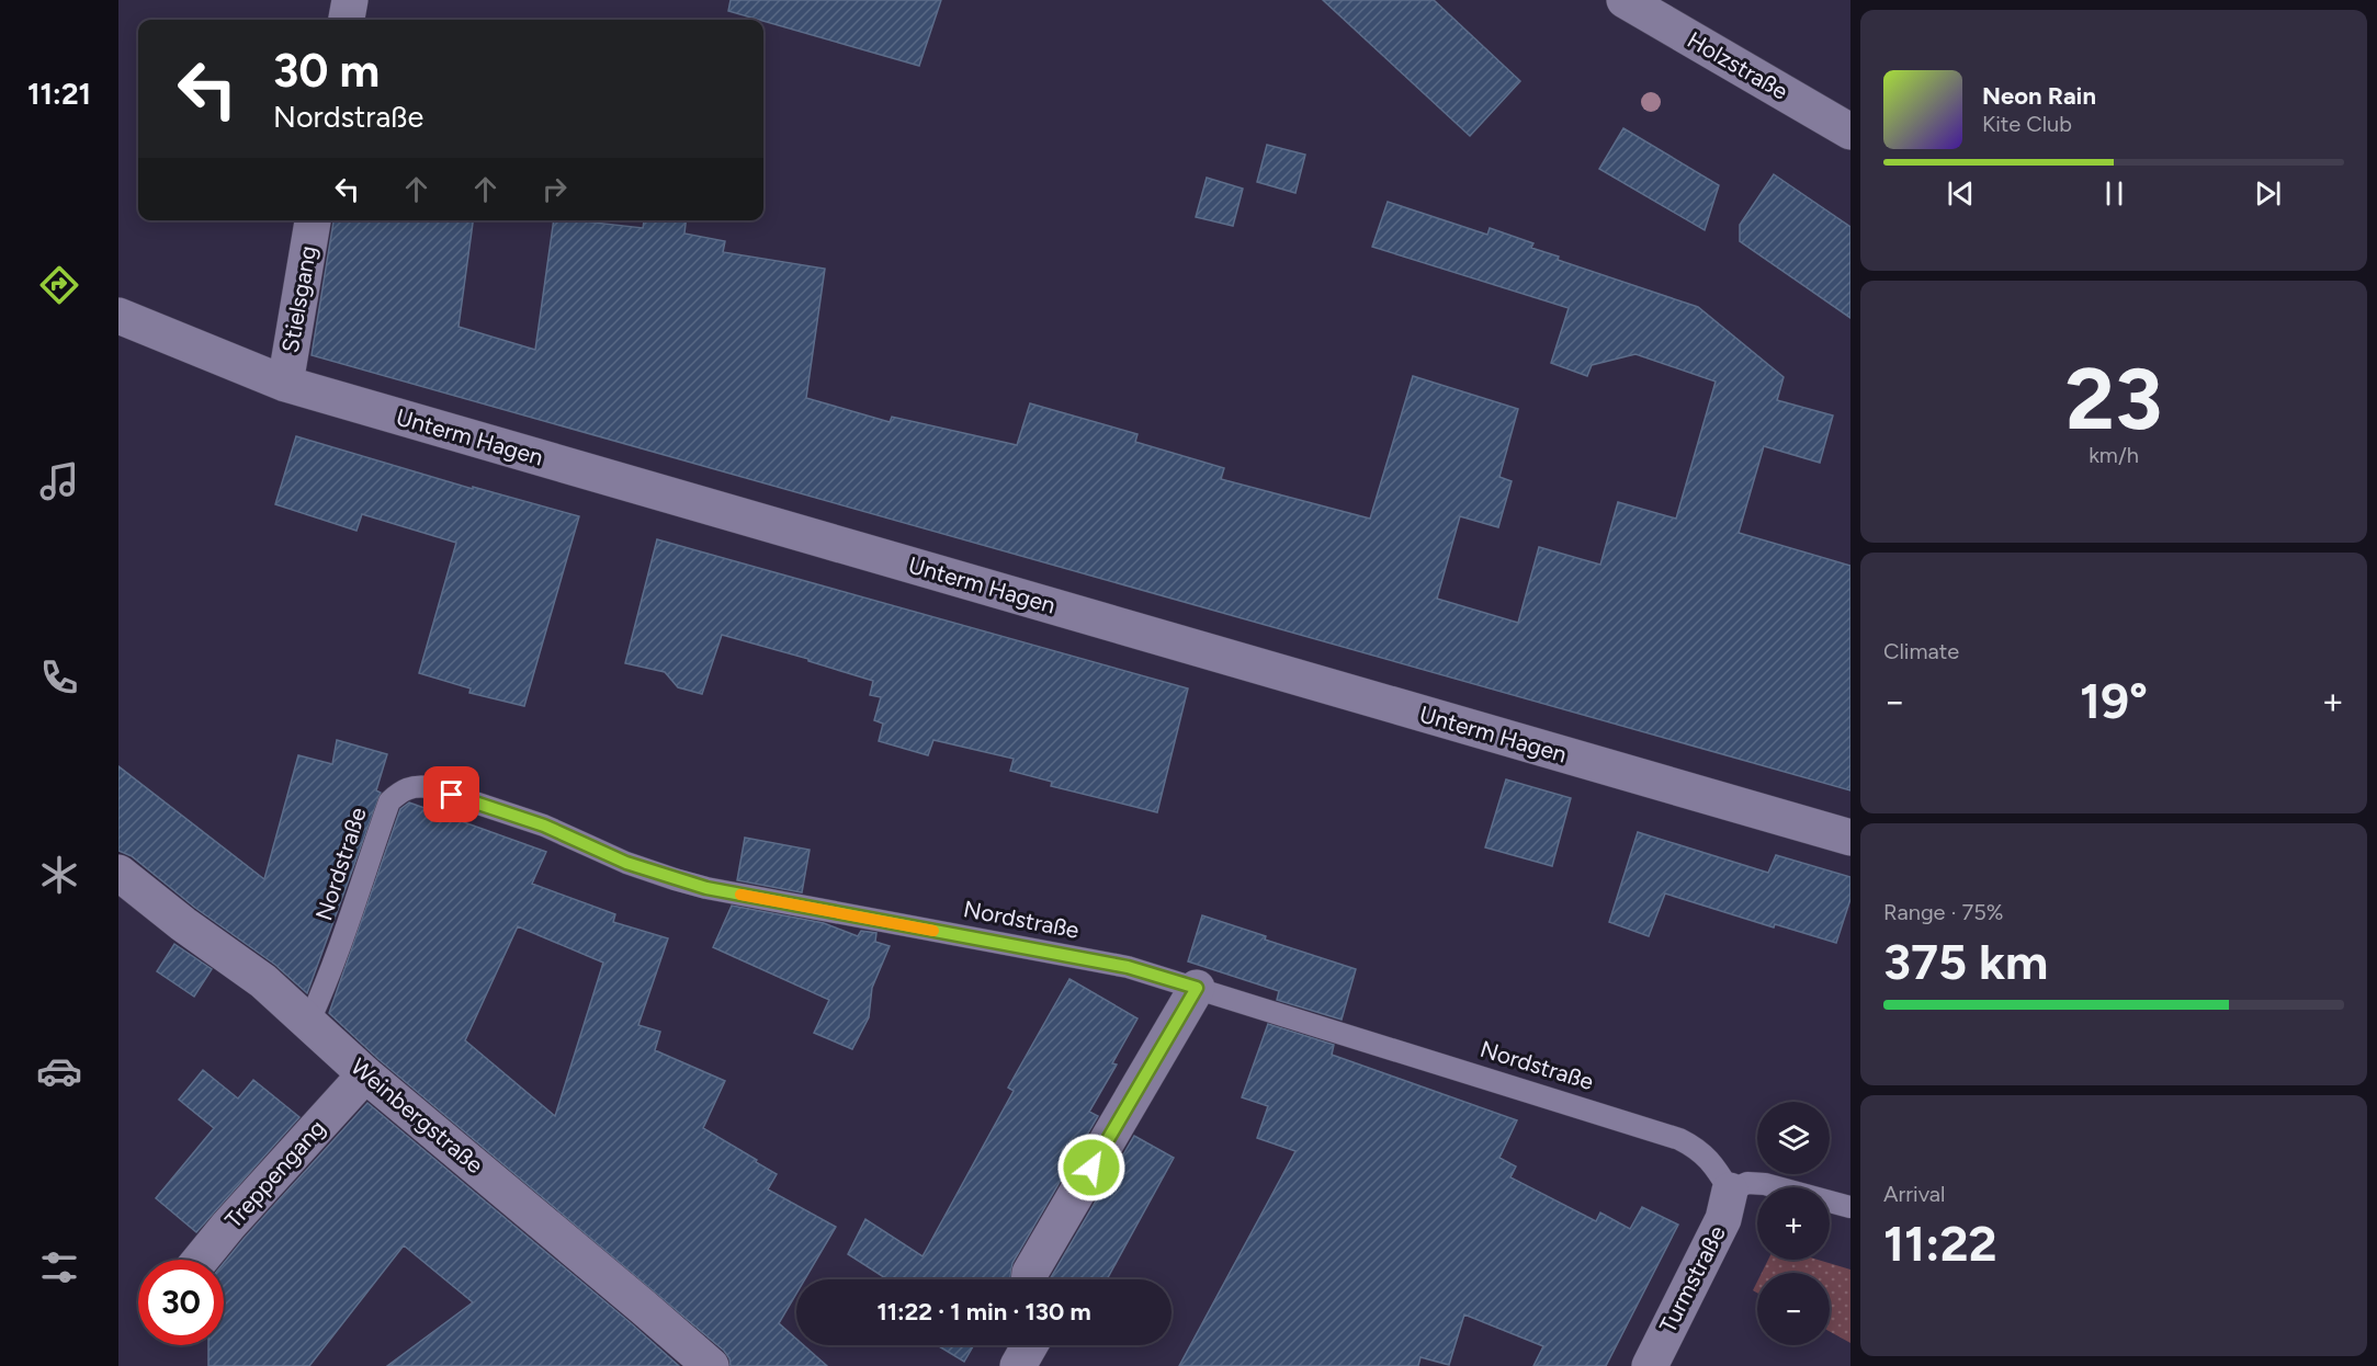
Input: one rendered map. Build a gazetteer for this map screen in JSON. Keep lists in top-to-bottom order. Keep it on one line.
{"streets":{"street":["Holzstraße","Stielsgang","Unterm Hagen","Weinbergstraße","Treppengang","Turmstraße"],"lane":["Nordstraße"]},"crossings":[["Stielsgang","Unterm Hagen"],["Nordstraße","Weinbergstraße"],["Nordstraße","Turmstraße"],["Weinbergstraße","Treppengang"]],"page":{"tabs":"11:21","turn":["30 m","Nordstraße"],"song":["Neon Rain","Kite Club"],"tile":[["23","km/h"],"Climate",["Range · 75%","375 km"],["Arrival","11:22"]],"heat":["−","19°","+"],"map_buttons":["+","−"],"limit":"30","trip":"11:22 · 1 min · 130 m"}}
